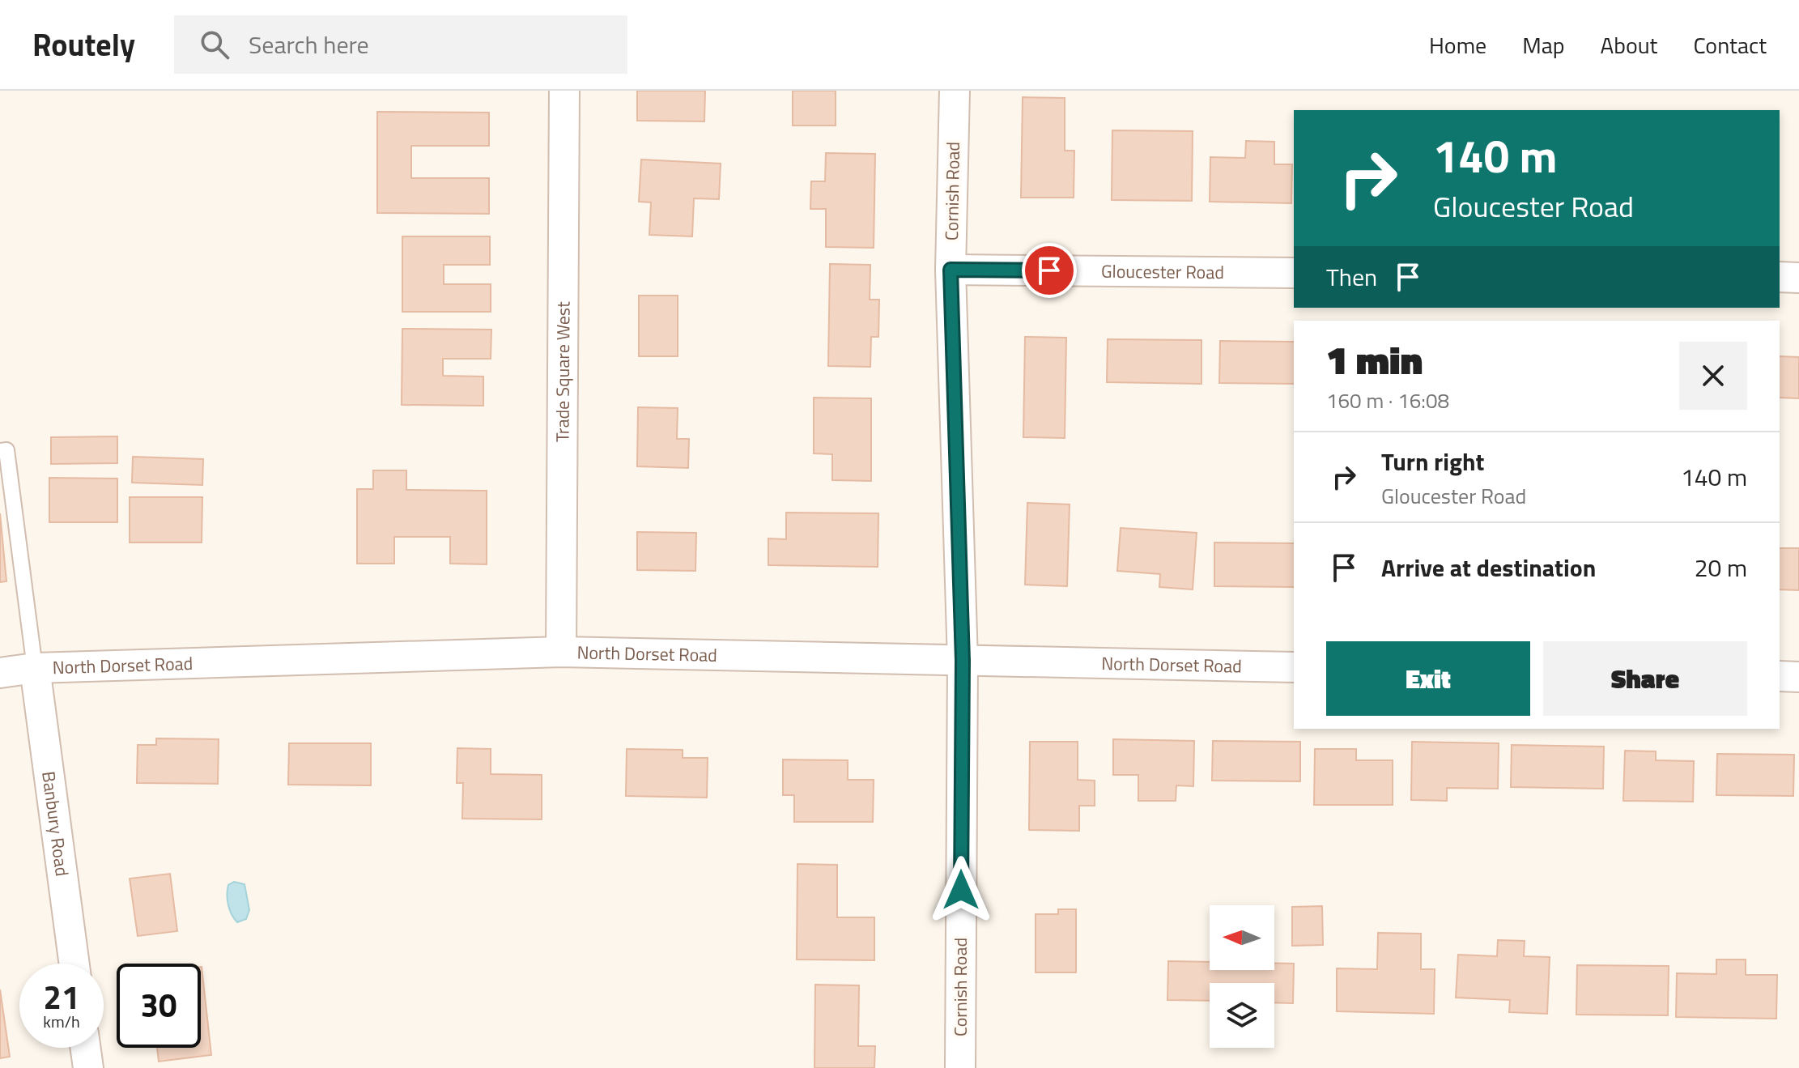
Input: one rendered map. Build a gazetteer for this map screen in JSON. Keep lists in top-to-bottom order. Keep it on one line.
{"streets":{"street":["Cornish Road","Gloucester Road","Trade Square West","North Dorset Road","Banbury Road"]},"crossings":[["Cornish Road","Gloucester Road"],["Cornish Road","North Dorset Road"],["Trade Square West","North Dorset Road"],["North Dorset Road","Banbury Road"]],"north":"left","page":{"header":"Routely","search":"Search here","nav":["Home","Map","About","Contact"],"turn":["140 m","Gloucester Road"],"then":"Then","heading":["1 min","160 m · 16:08"],"list":[{"name":"Turn right","note":"Gloucester Road","value":"140 m"},{"name":"Arrive at destination","value":"20 m"}],"buttons":["Exit","Share"],"speed":"21 km/h","limit":"30"}}
